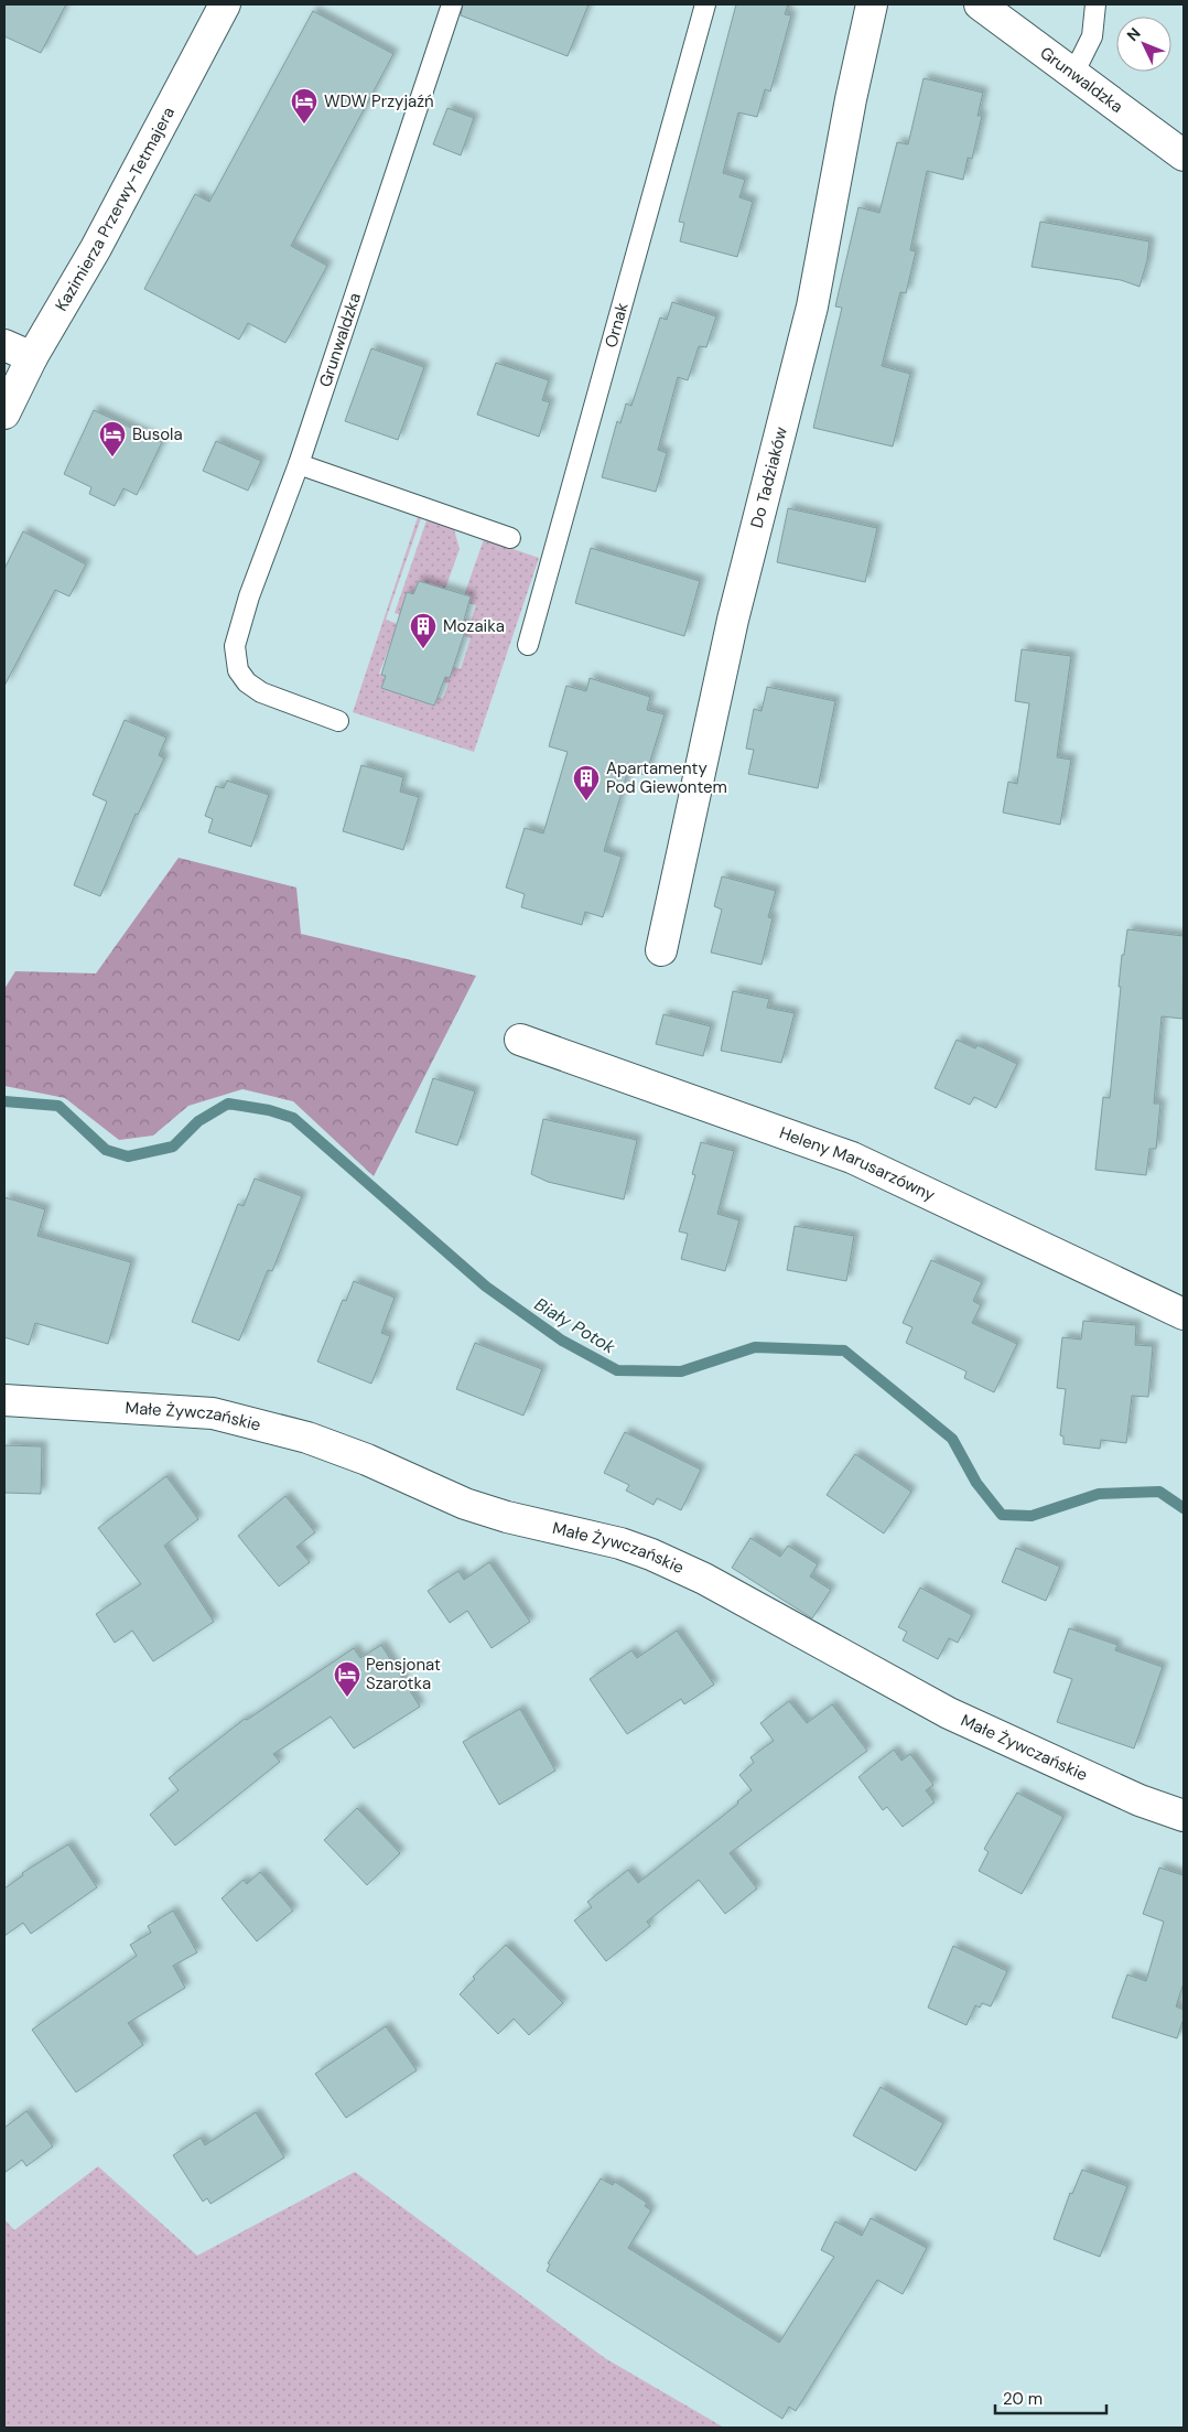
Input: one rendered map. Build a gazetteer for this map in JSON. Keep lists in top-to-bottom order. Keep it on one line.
{"streets":{"street":["Grunwaldzka","Kazimierza Przerwy-Tetmajera","Do Tadziaków","Heleny Marusarzówny","Małe Żywczańskie"],"lane":["Ornak"]},"water":["Biały Potok"],"places":{"hotel":["WDW Przyjaźń","Busola","Pensjonat Szarotka"],"building":["Mozaika","Apartamenty Pod Giewontem"]},"scale_bar":"20 m","north":"top left"}
